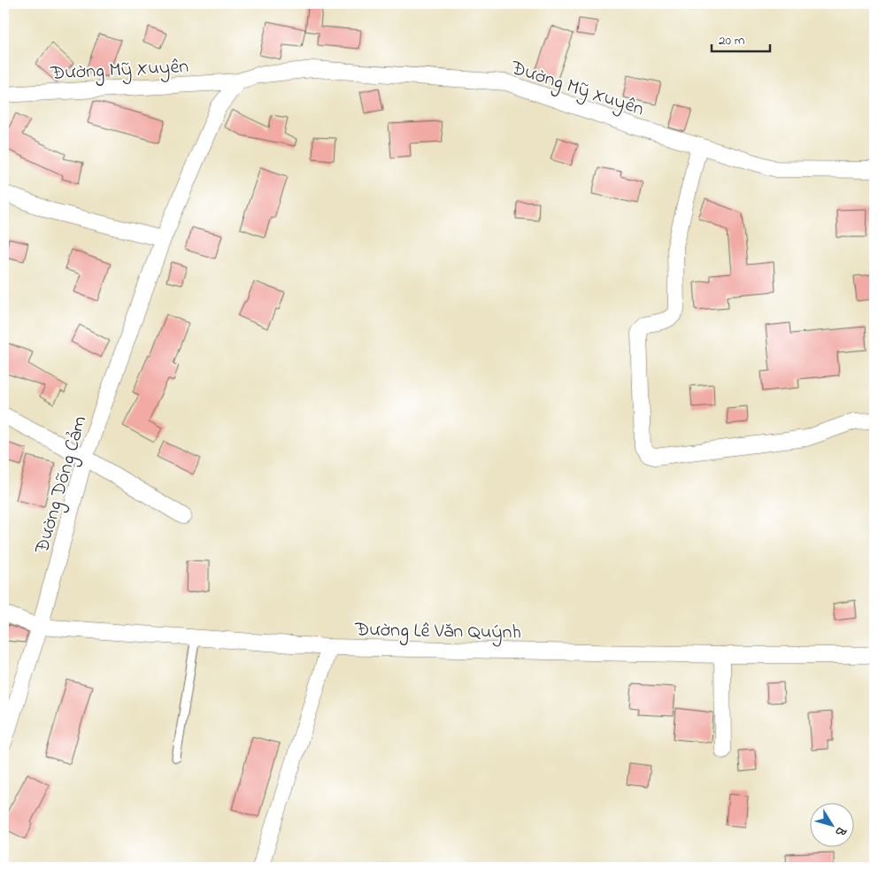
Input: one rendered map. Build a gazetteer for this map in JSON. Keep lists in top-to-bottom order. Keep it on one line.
{"streets":{"street":["Đường Mỹ Xuyên","Đường Dõng Cảm","Đường Lê Văn Quýnh"]},"crossings":[["Đường Dõng Cảm","Đường Lê Văn Quýnh"]],"scale_bar":"20 m","north":"bottom right"}
